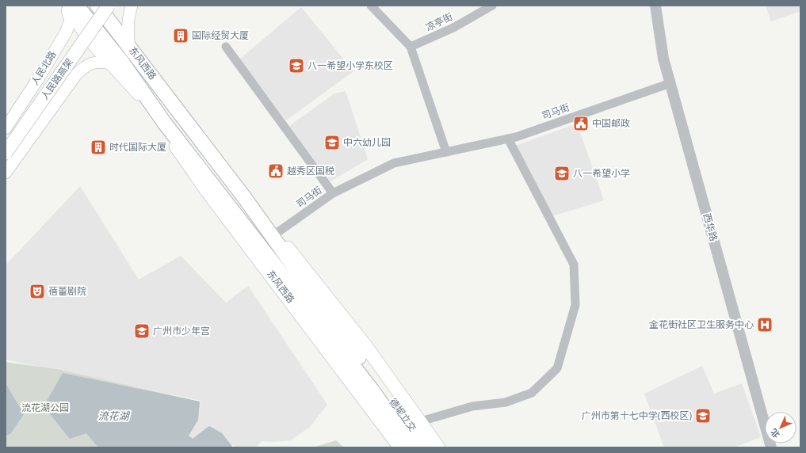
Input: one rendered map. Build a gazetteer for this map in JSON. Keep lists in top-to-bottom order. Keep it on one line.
{"streets":{"highway":["东风西路","德坭立交"],"main road":["人民北路","人民路高架"],"street":["凉亭街","司马街","西华路"]},"crossings":[["东风西路","司马街"],["东风西路","德坭立交"],["司马街","西华路"]],"water":["流花湖"],"parks":["流花湖公园"],"places":{"building":["国际经贸大厦","时代国际大厦"],"school or university":["八一希望小学东校区","中六幼儿园","八一希望小学","广州市少年宫","广州市第十七中学(西校区)"],"public building":["中国邮政","越秀区国税"],"theatre":["蓓蕾剧院"],"hospital":["金花街社区卫生服务中心"]},"north":"bottom left"}
